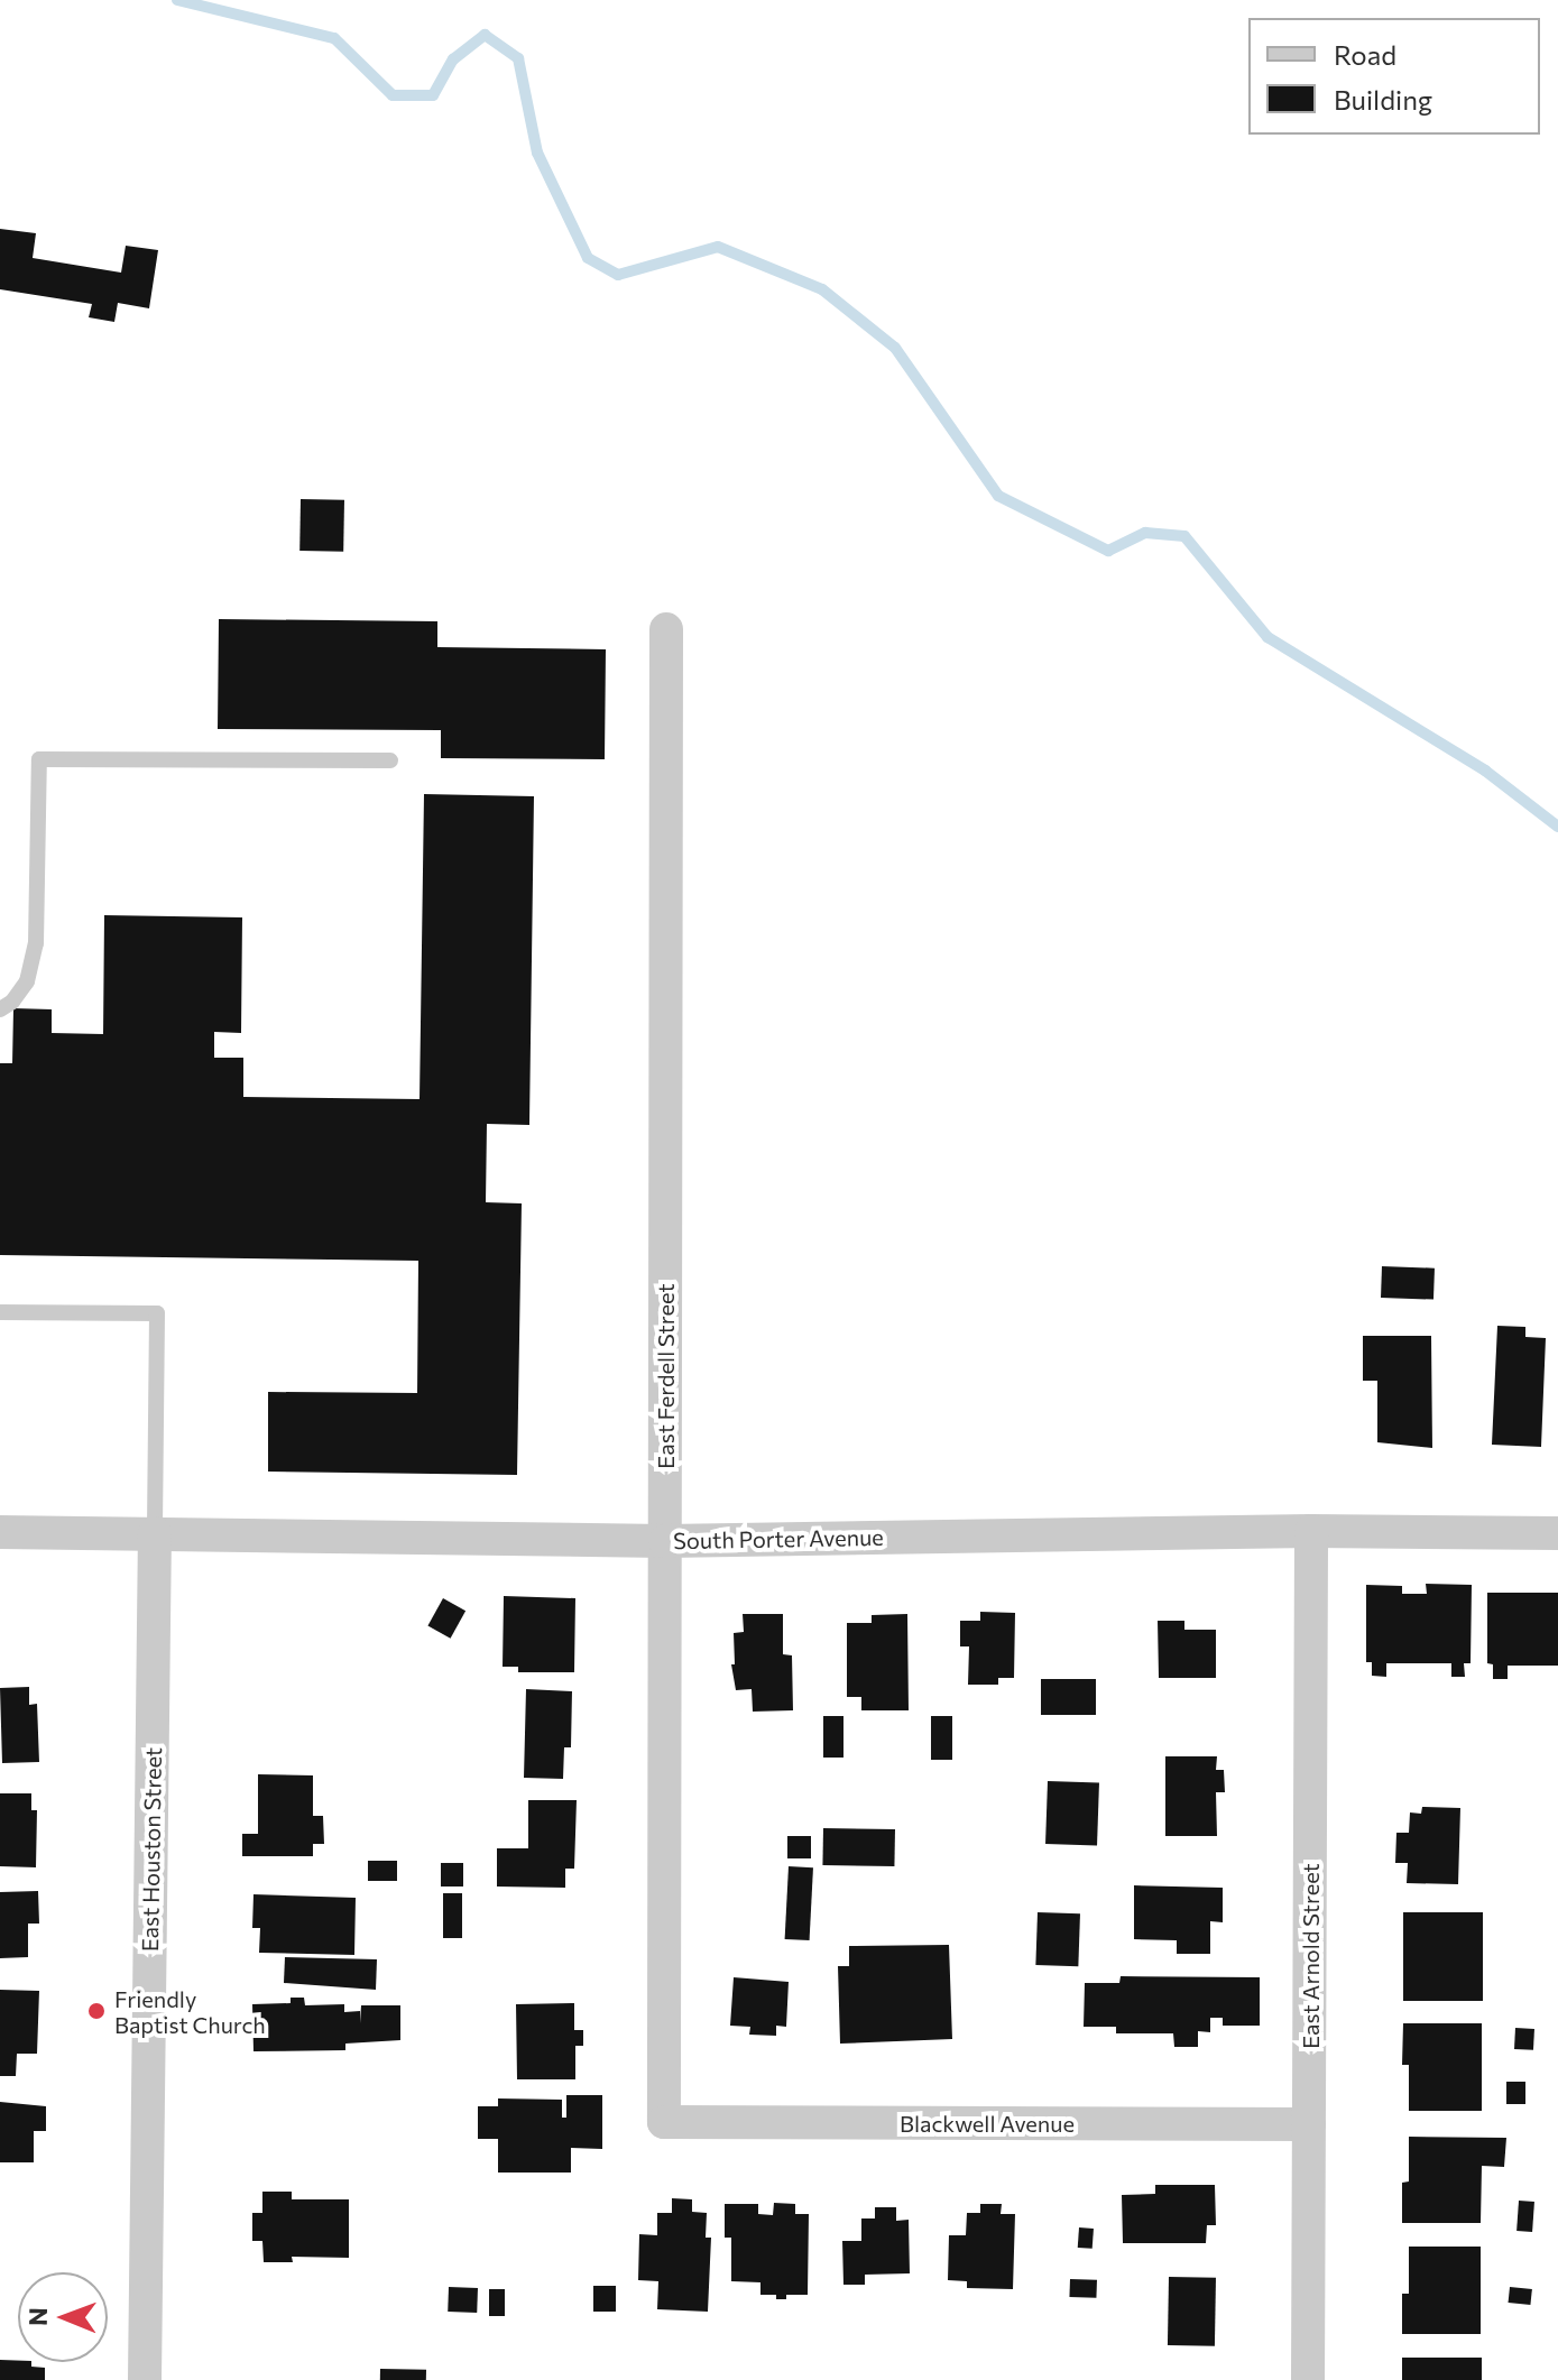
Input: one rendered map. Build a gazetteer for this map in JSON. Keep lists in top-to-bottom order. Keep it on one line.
{"streets":{"street":["East Ferdell Street","South Porter Avenue","East Houston Street","East Arnold Street","Blackwell Avenue"]},"crossings":[["East Ferdell Street","South Porter Avenue"],["East Ferdell Street","Blackwell Avenue"],["South Porter Avenue","East Houston Street"],["South Porter Avenue","East Arnold Street"],["East Arnold Street","Blackwell Avenue"]],"places":["Friendly Baptist Church"],"legend":["Road","Building"],"north":"left"}
